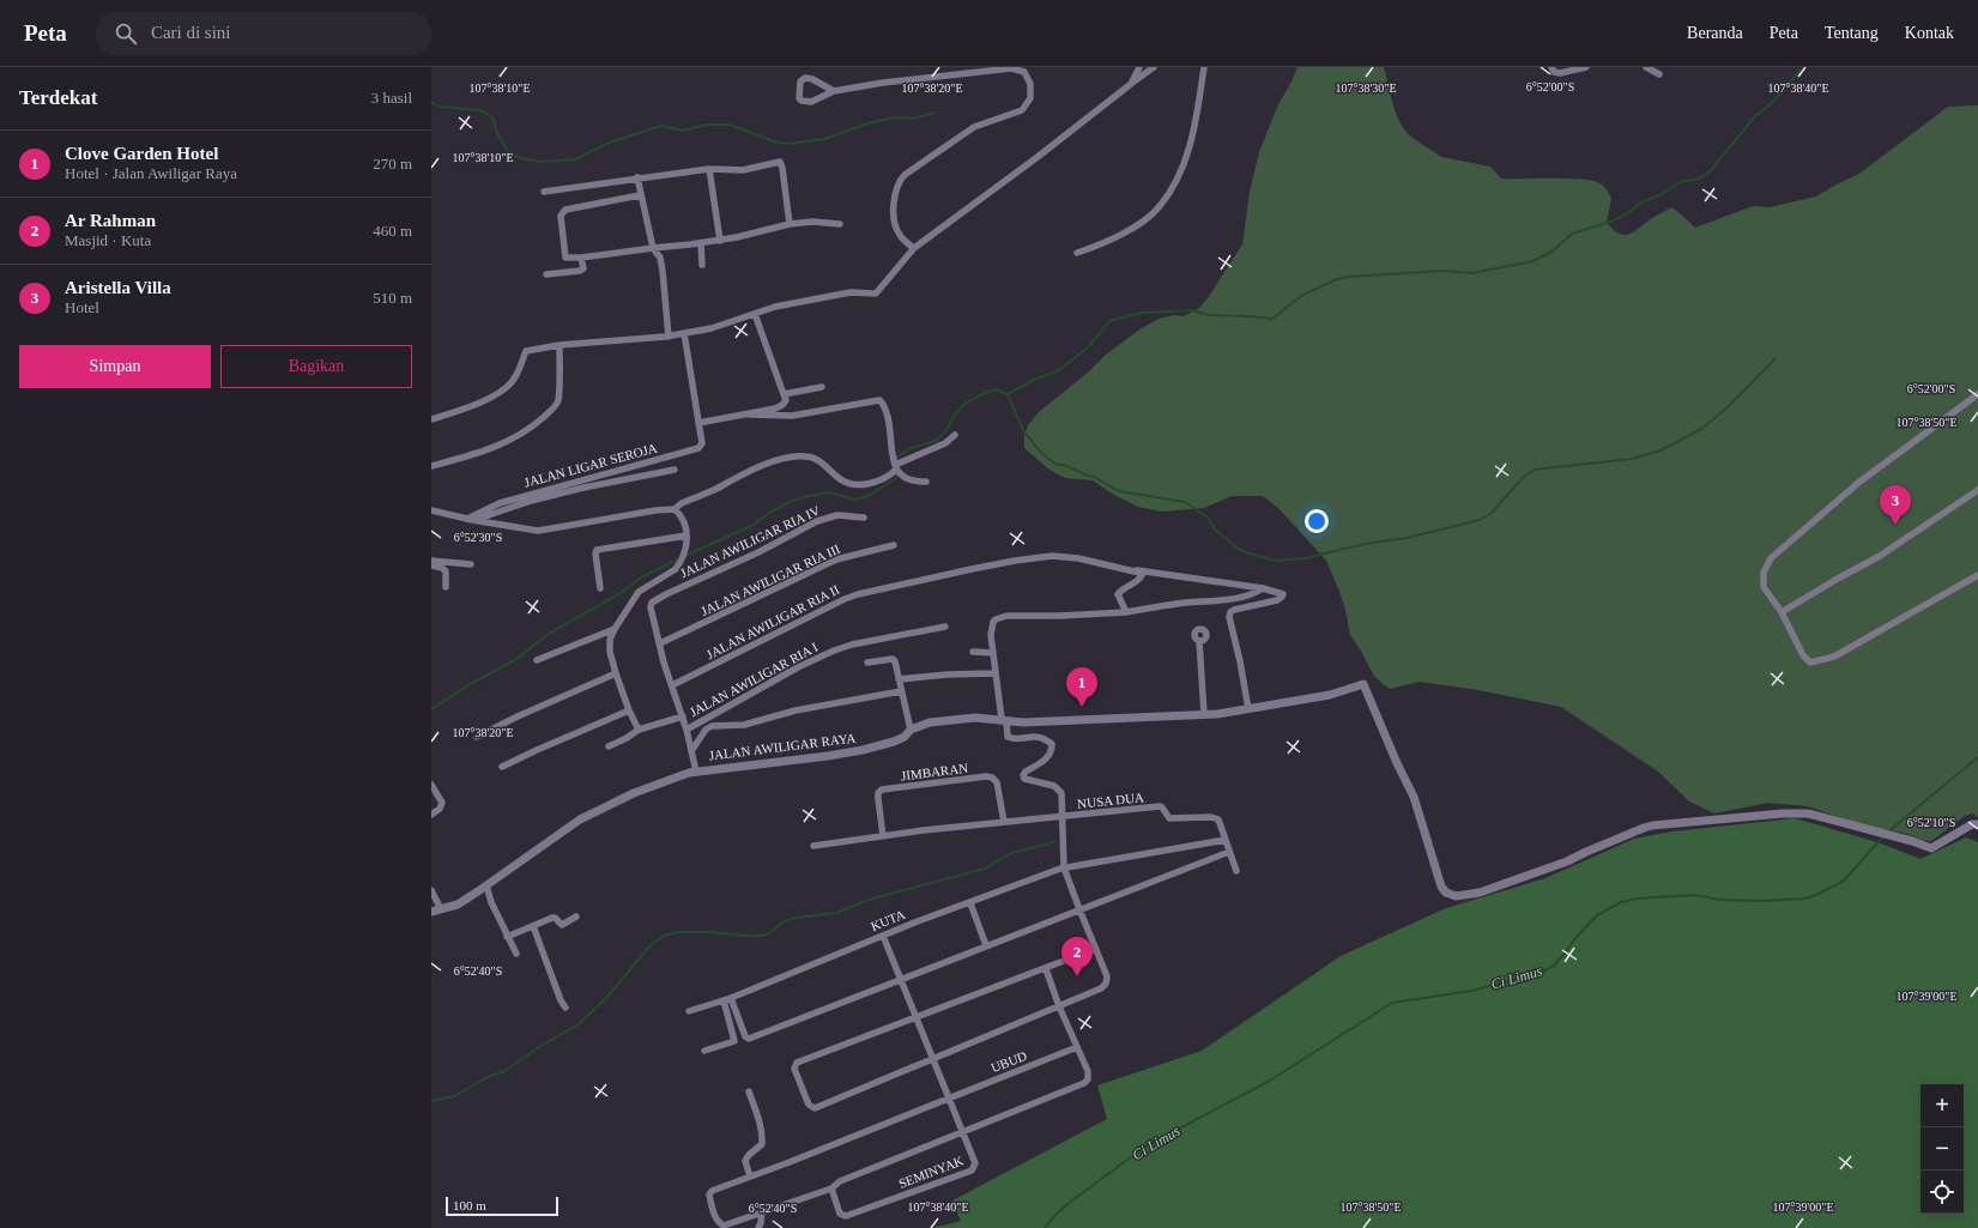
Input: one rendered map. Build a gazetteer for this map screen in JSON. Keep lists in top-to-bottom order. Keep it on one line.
{"streets":{"street":["JALAN LIGAR SEROJA","JALAN AWILIGAR RIA IV","JALAN AWILIGAR RIA III","JALAN AWILIGAR RIA II","JALAN AWILIGAR RIA I","JALAN AWILIGAR RAYA","JIMBARAN","NUSA DUA","KUTA","UBUD","SEMINYAK"]},"crossings":[["JALAN AWILIGAR RIA IV","JALAN AWILIGAR RIA III"],["JALAN AWILIGAR RIA II","JALAN AWILIGAR RAYA"]],"water":["Ci Limus"],"scale_bar":"100 m","page":{"header":"Peta","search":"Cari di sini","nav":["Beranda","Peta","Tentang","Kontak"],"heading":["Terdekat","3 hasil"],"list":[{"mark":"1","name":"Clove Garden Hotel","note":"Hotel · Jalan Awiligar Raya","value":"270 m"},{"mark":"2","name":"Ar Rahman","note":"Masjid · Kuta","value":"460 m"},{"mark":"3","name":"Aristella Villa","note":"Hotel","value":"510 m"}],"buttons":["Simpan","Bagikan"],"pins":["3","1","2"],"map_buttons":["+","−"],"scale":"100 m"},"coordinates":["6°52'00\"S","107°38'10\"E","107°38'20\"E","107°38'30\"E","107°38'40\"E","107°38'50\"E","6°52'30\"S","6°52'10\"S","6°52'40\"S","107°39'00\"E"]}
